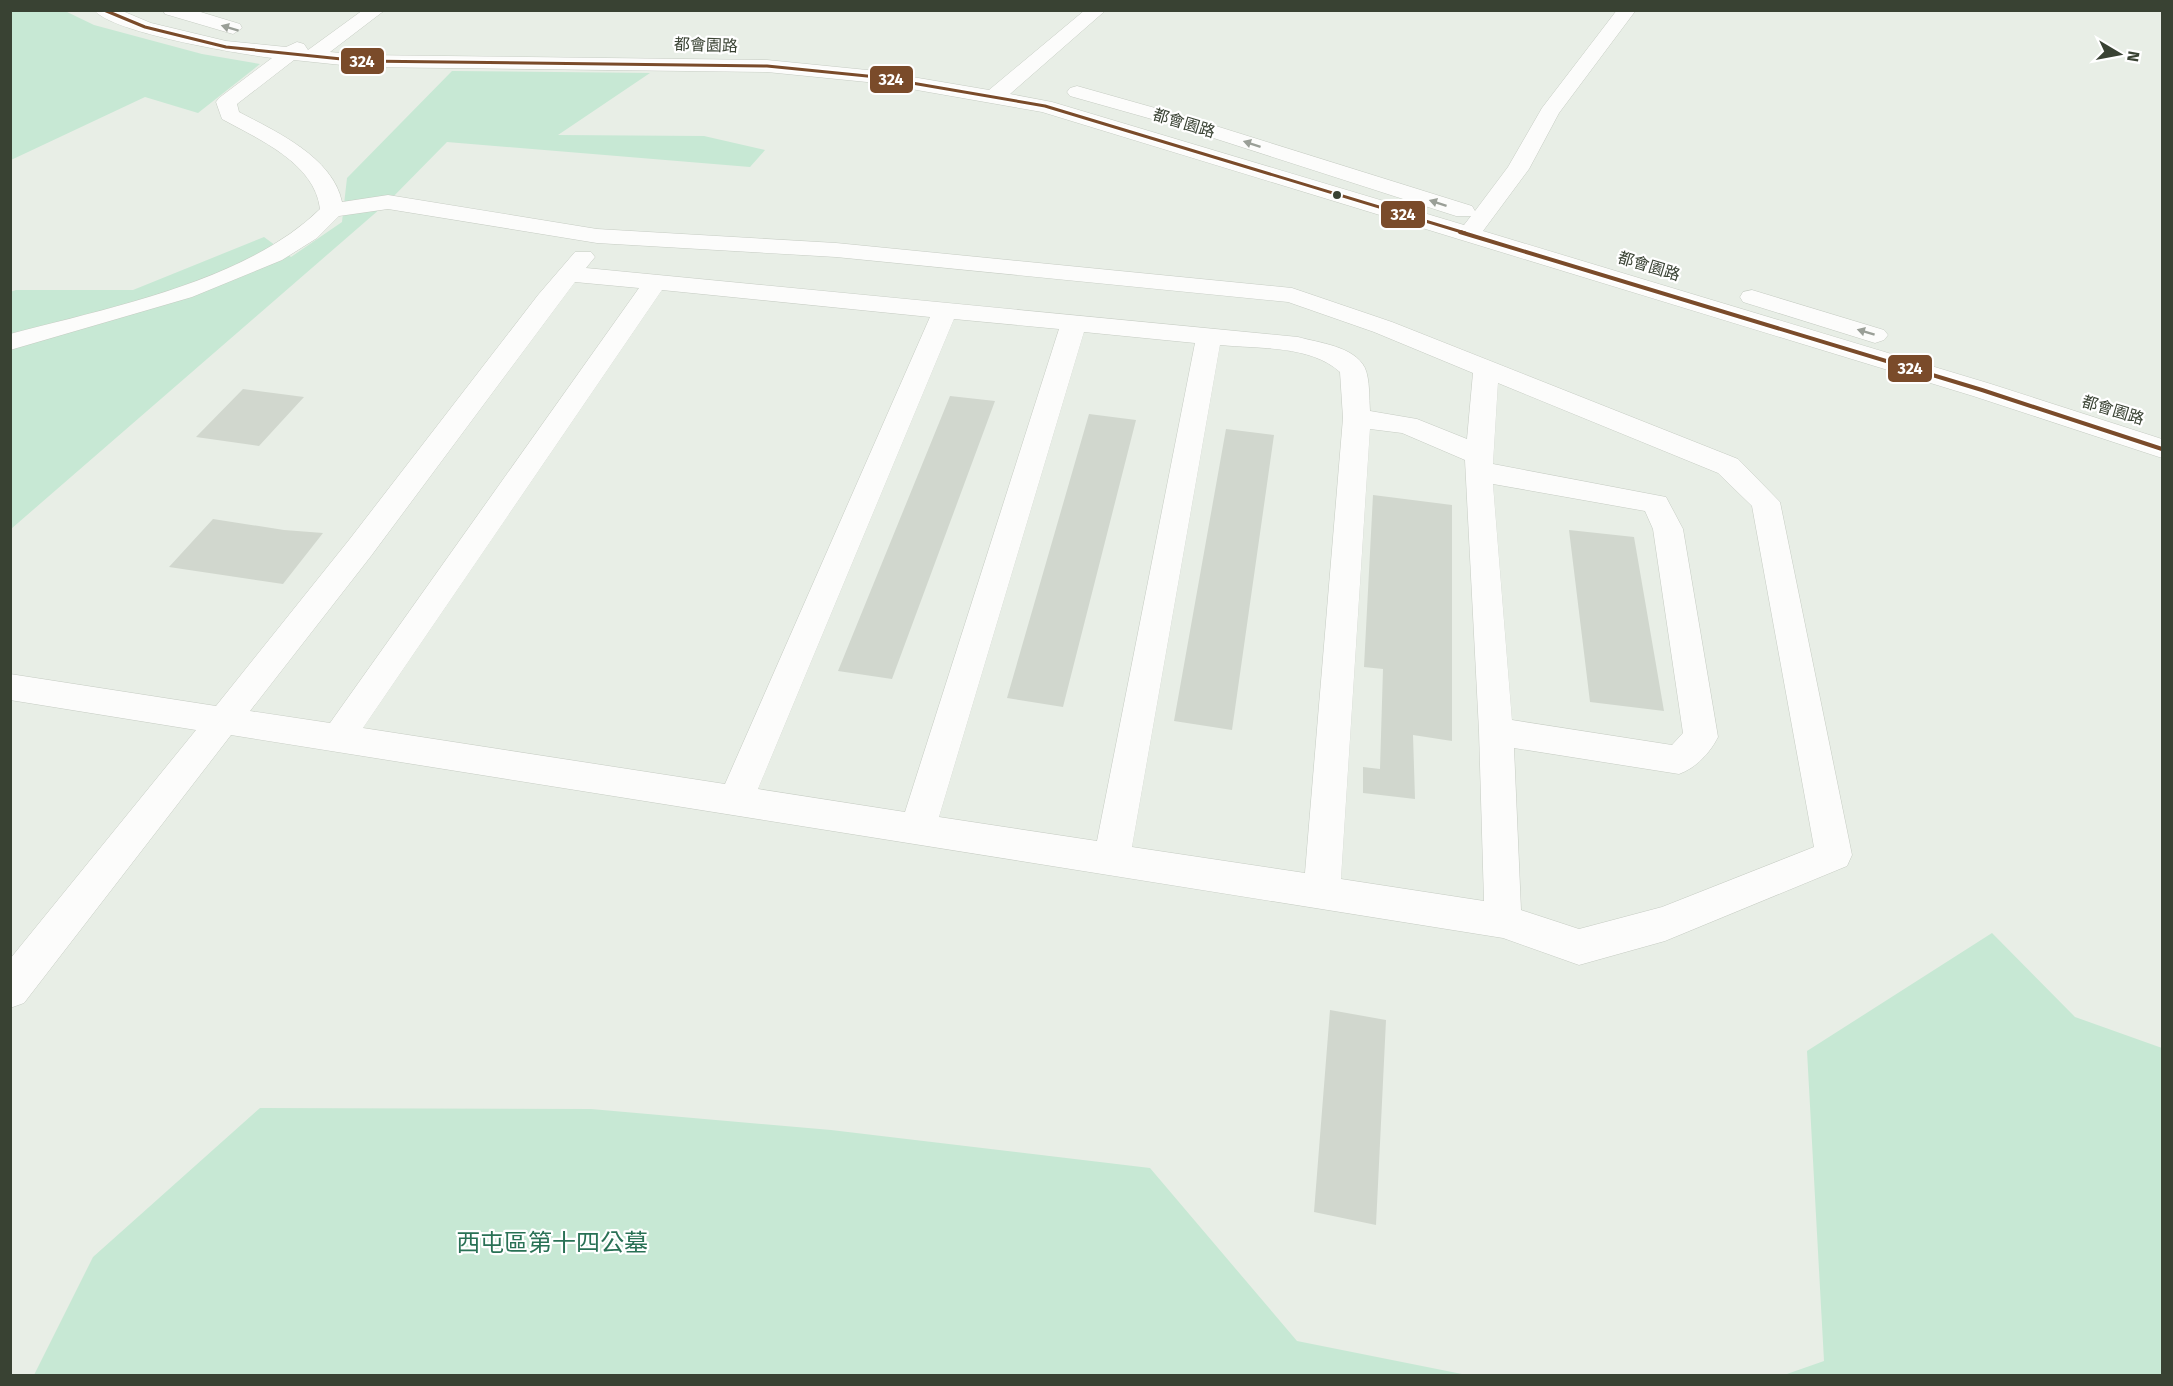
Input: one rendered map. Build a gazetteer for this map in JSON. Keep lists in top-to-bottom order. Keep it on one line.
{"streets":{"street":["都會園路"]},"parks":["西屯區第十四公墓"],"lines":["transit line 324"],"north":"right"}
